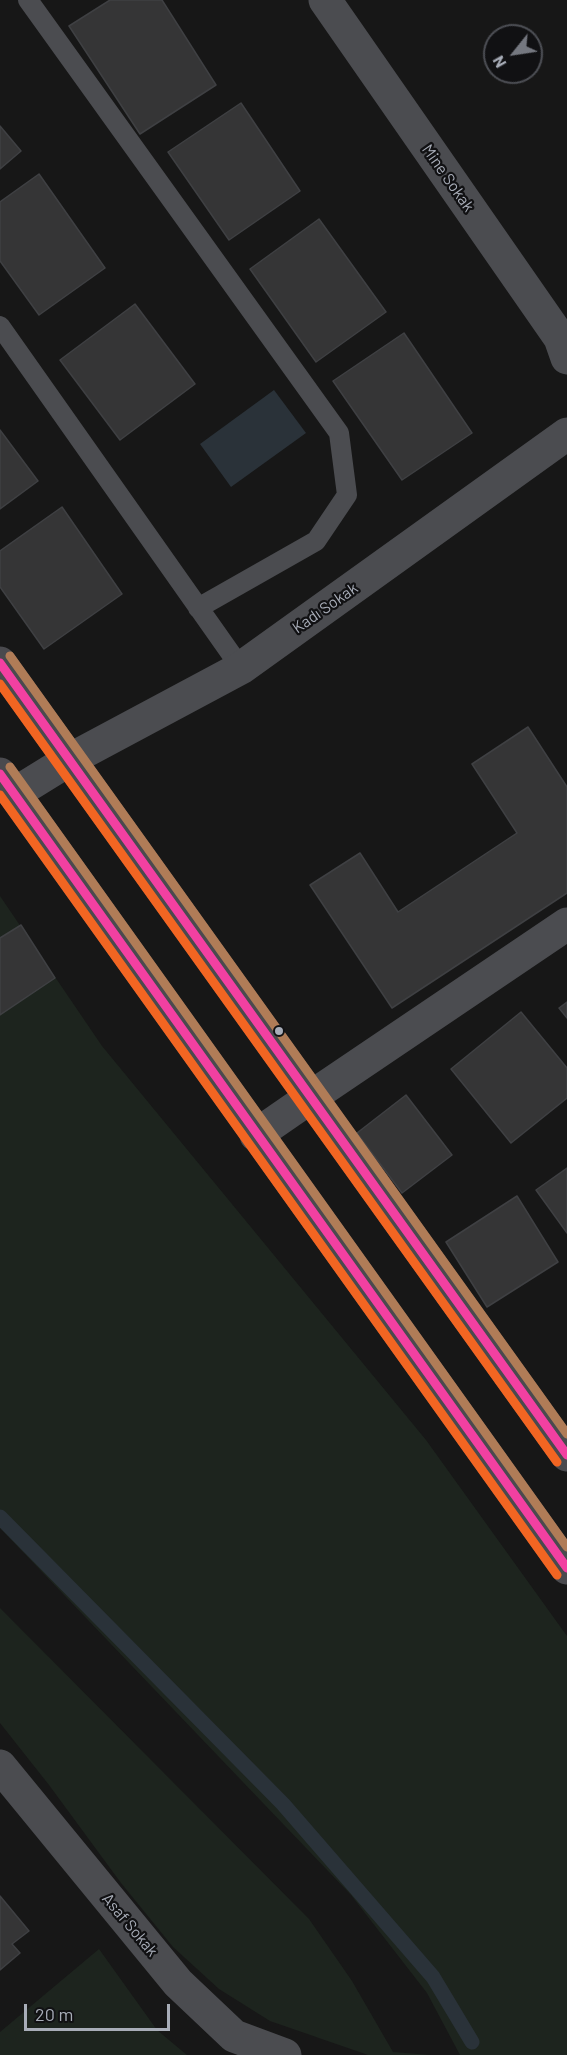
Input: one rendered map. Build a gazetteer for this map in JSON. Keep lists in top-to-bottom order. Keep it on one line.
{"streets":{"street":["Mine Sokak","Kadı Sokak","Asaf Sokak"]},"scale_bar":"20 m","north":"bottom left"}
